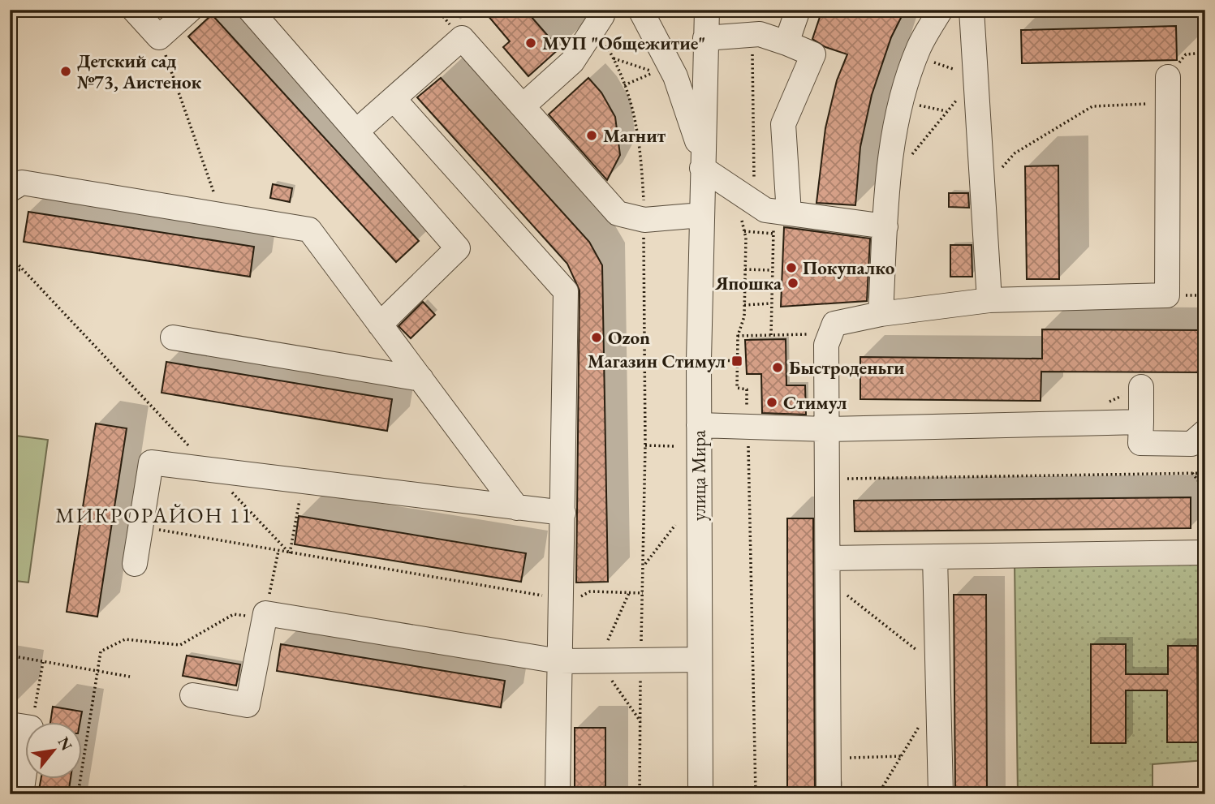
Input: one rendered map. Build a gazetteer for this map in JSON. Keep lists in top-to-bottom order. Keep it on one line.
{"streets":{"street":["улица Мира"]},"districts":["МИКРОРАЙОН 11"],"places":{"other":["МУП \"Общежитие\"","Детский сад №73, Аистенок","Магнит","Покупалко","Япошка","Ozon","Быстроденьги","Стимул"],"transit":["Магазин Стимул"]},"north":"top right"}
